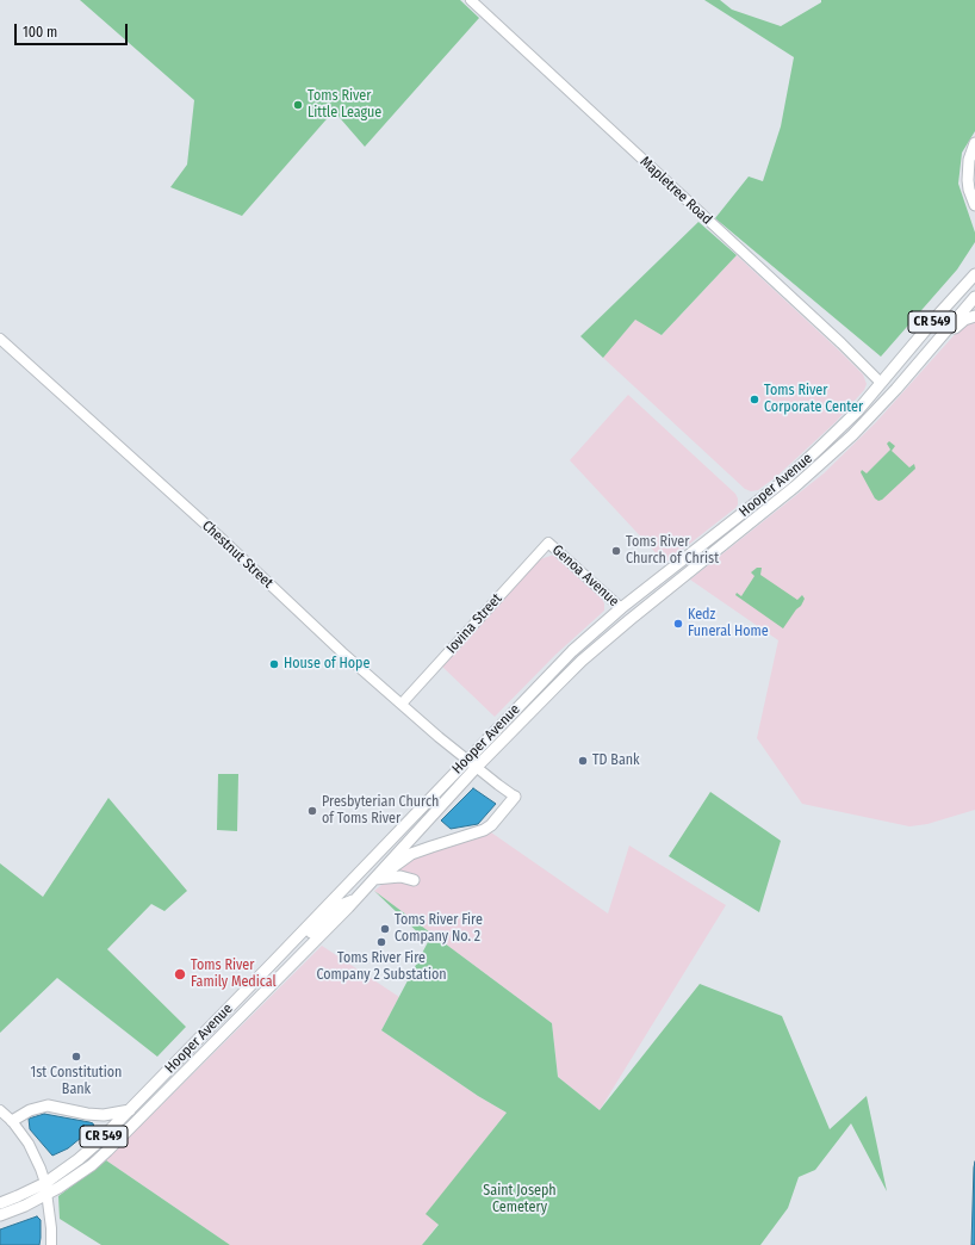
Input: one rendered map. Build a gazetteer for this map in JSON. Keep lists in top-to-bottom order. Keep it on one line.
{"streets":{"main road":["CR 549","Hooper Avenue"],"street":["Mapletree Road","Chestnut Street","Genoa Avenue","Iovina Street"]},"crossings":[["Mapletree Road","Hooper Avenue"],["Hooper Avenue","Chestnut Street"],["Hooper Avenue","Genoa Avenue"],["Chestnut Street","Iovina Street"],["Genoa Avenue","Iovina Street"]],"parks":["Saint Joseph Cemetery"],"places":["Toms River Little League","Toms River Corporate Center","Toms River Church of Christ","Kedz Funeral Home","House of Hope","TD Bank","Presbyterian Church of Toms River","Toms River Fire Company No. 2","Toms River Fire Company 2 Substation","Toms River Family Medical","1st Constitution Bank"],"scale_bar":"100 m"}
